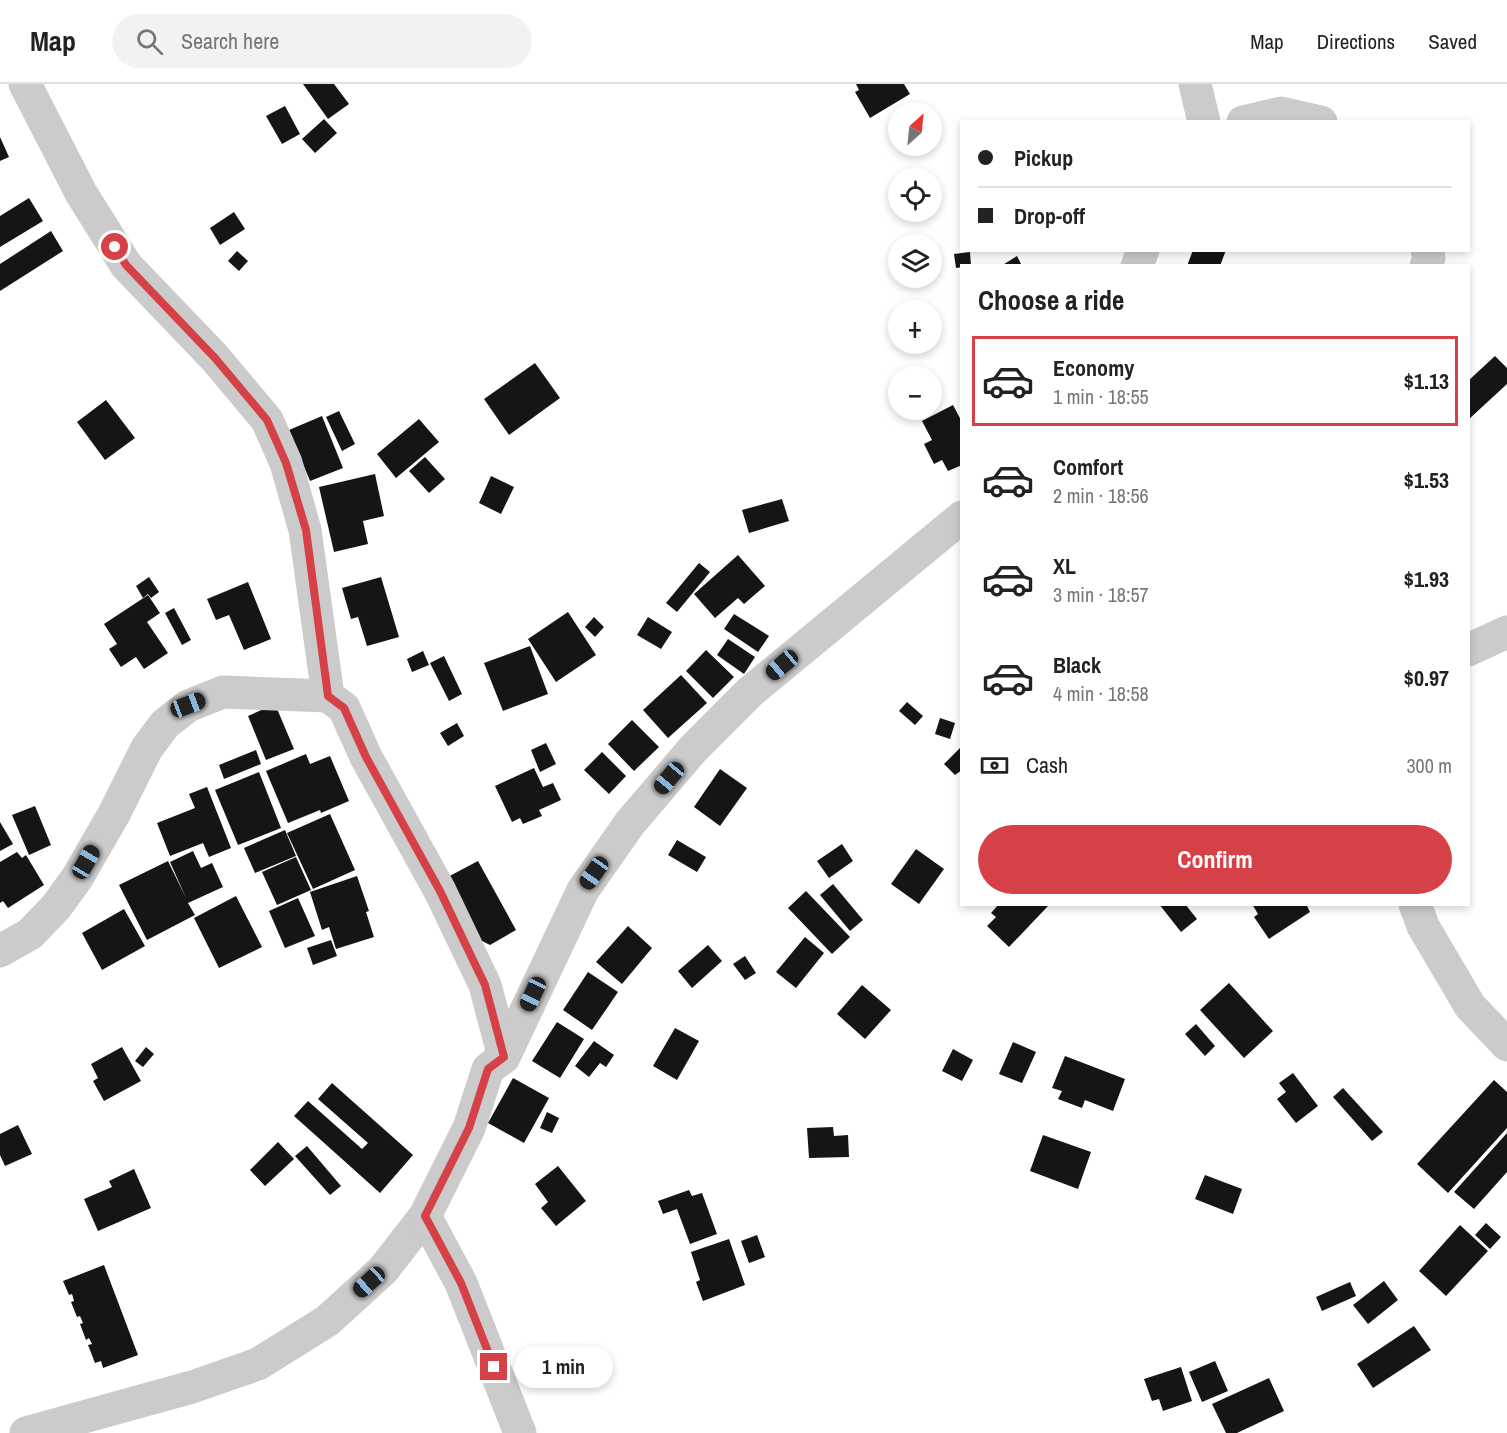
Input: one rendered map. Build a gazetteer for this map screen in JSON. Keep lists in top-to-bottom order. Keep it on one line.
{"north":"top right","page":{"header":"Map","search":"Search here","nav":["Map","Directions","Saved"],"map_buttons":["+","−"],"banner":["Pickup","Drop-off"],"heading":"Choose a ride","list":[{"name":"Economy","note":"1 min · 18:55","value":"$1.13"},{"name":"Comfort","note":"2 min · 18:56","value":"$1.53"},{"name":"XL","note":"3 min · 18:57","value":"$1.93"},{"name":"Black","note":"4 min · 18:58","value":"$0.97"}],"pay":["Cash","300 m"],"buttons":"Confirm","bubble":"1 min"}}
